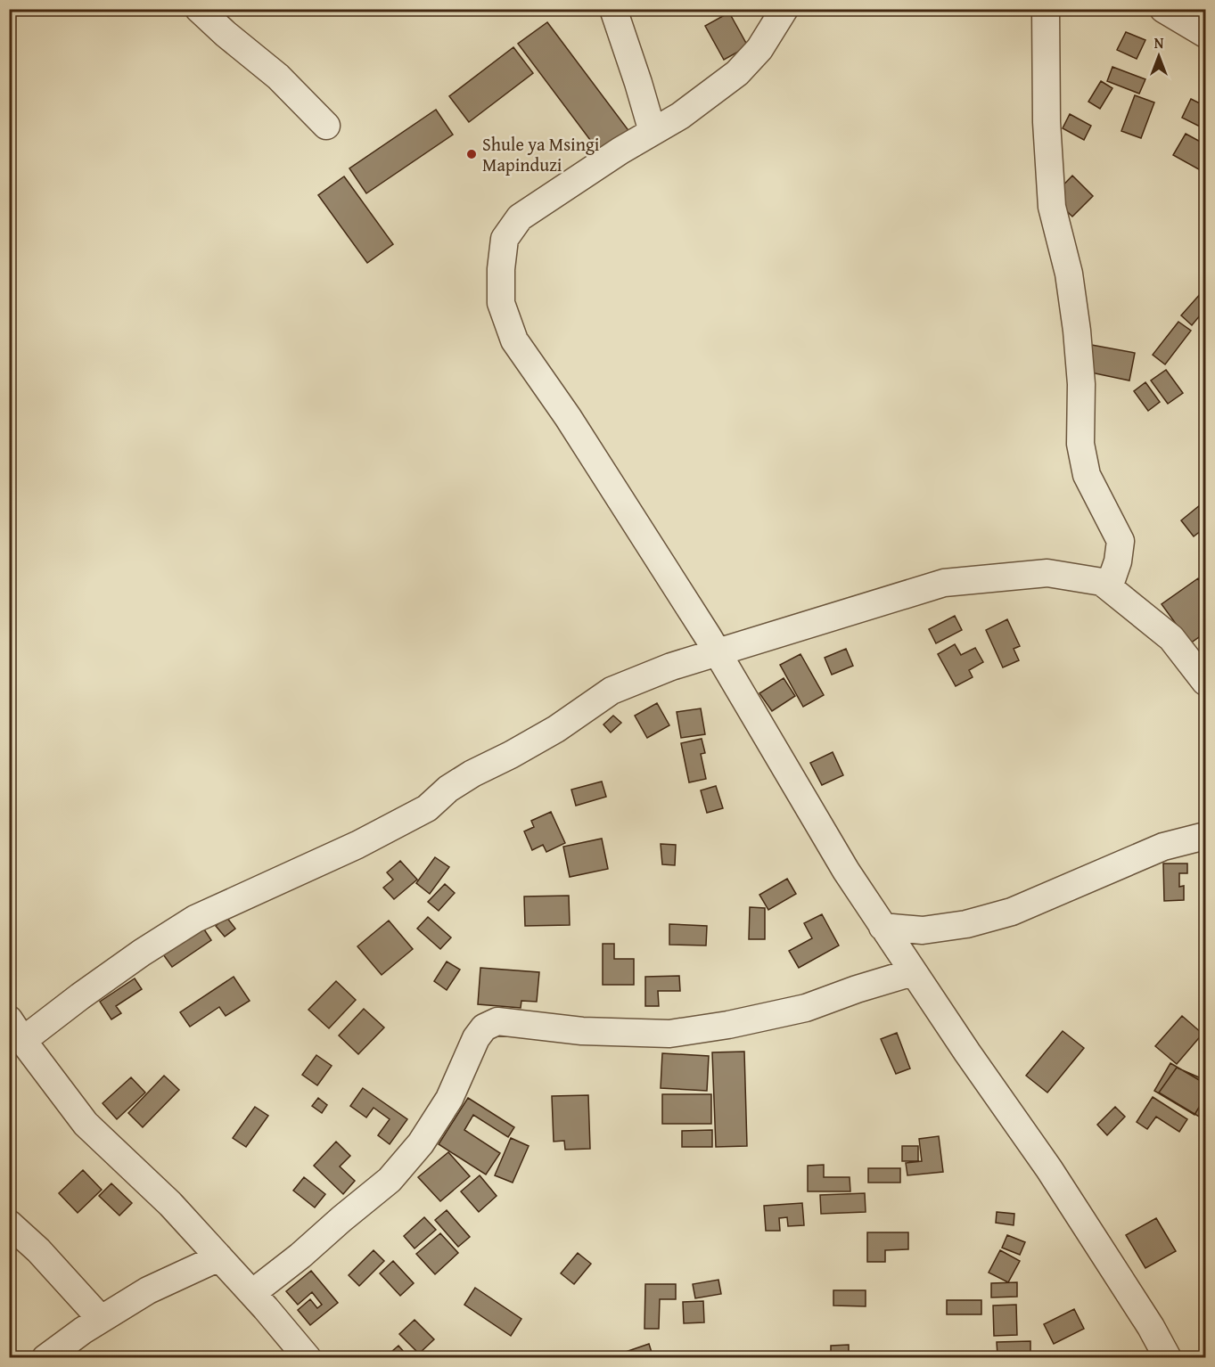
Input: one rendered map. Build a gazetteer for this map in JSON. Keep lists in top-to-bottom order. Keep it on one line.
{"places":["Shule ya Msingi Mapinduzi"],"north":"top"}
